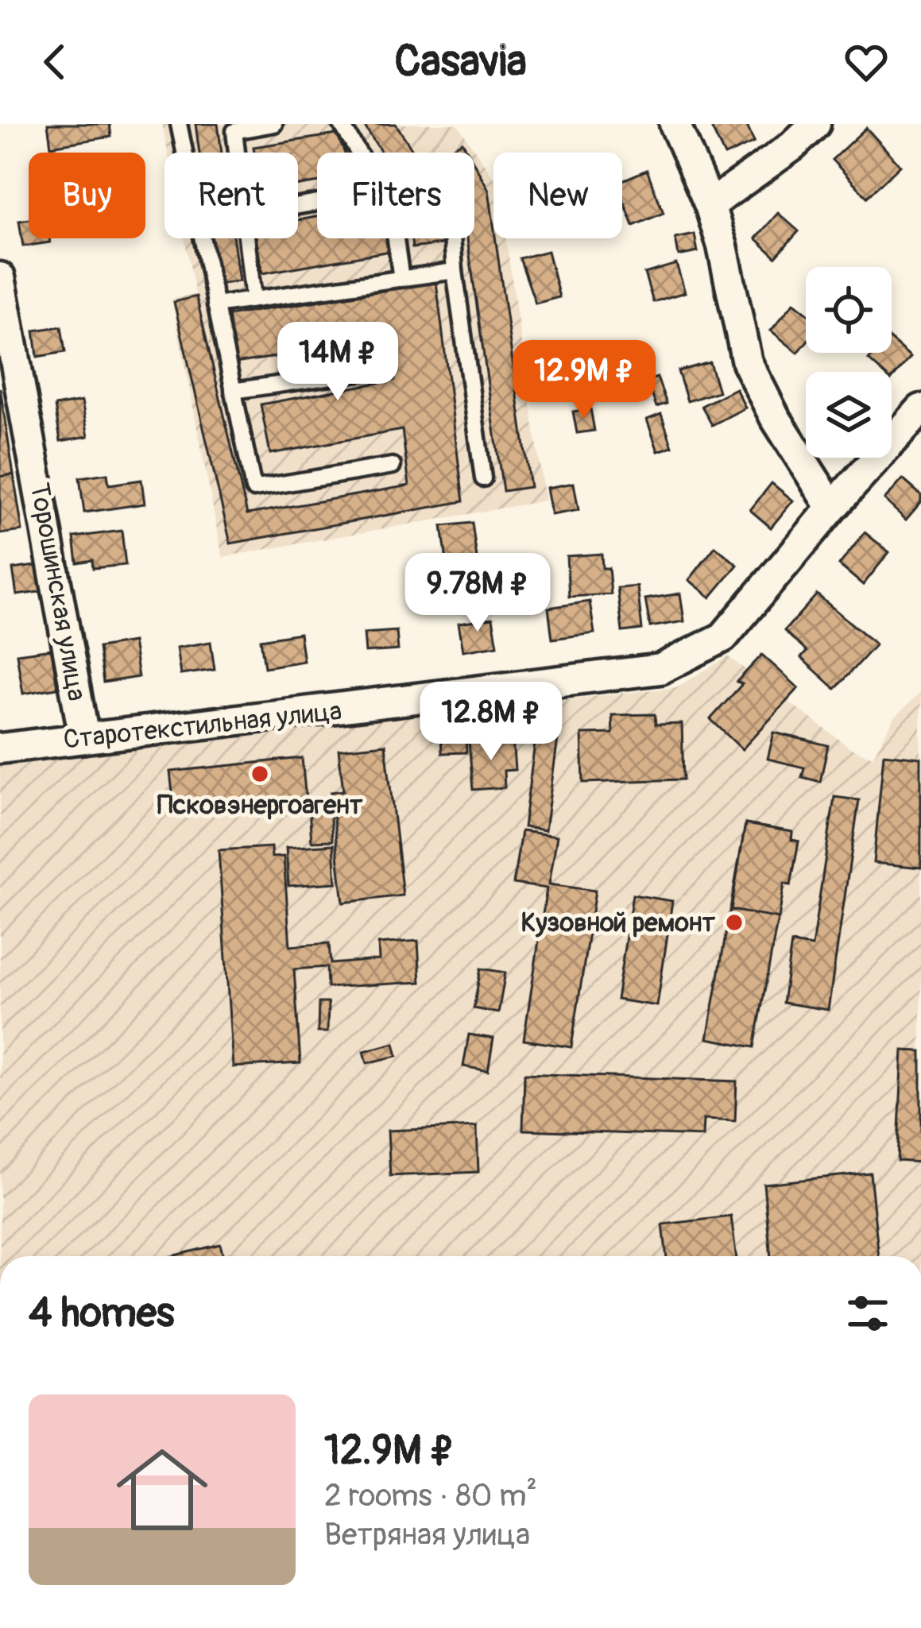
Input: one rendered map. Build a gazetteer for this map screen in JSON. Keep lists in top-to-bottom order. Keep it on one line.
{"streets":{"street":["Торошинская улица","Старотекстильная улица"]},"crossings":[["Торошинская улица","Старотекстильная улица"]],"places":["Псковэнергоагент","Кузовной ремонт"],"page":{"header":"Casavia","chip":["Buy","Rent","Filters","New"],"price":["14M ₽","12.9M ₽","9.78M ₽","12.8M ₽"],"heading":"4 homes","list":[{"name":"12.9M ₽","note":"2 rooms · 80 m² · Ветряная улица"}]}}
